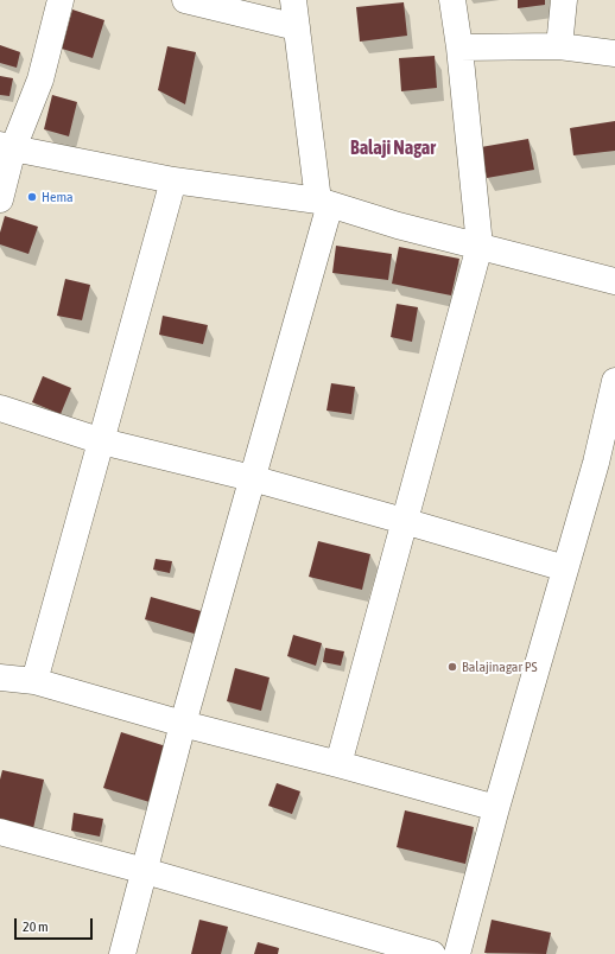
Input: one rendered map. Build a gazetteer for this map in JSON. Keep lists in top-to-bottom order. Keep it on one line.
{"districts":["Balaji Nagar"],"places":["Hema","Balajinagar PS"],"scale_bar":"20 m"}
